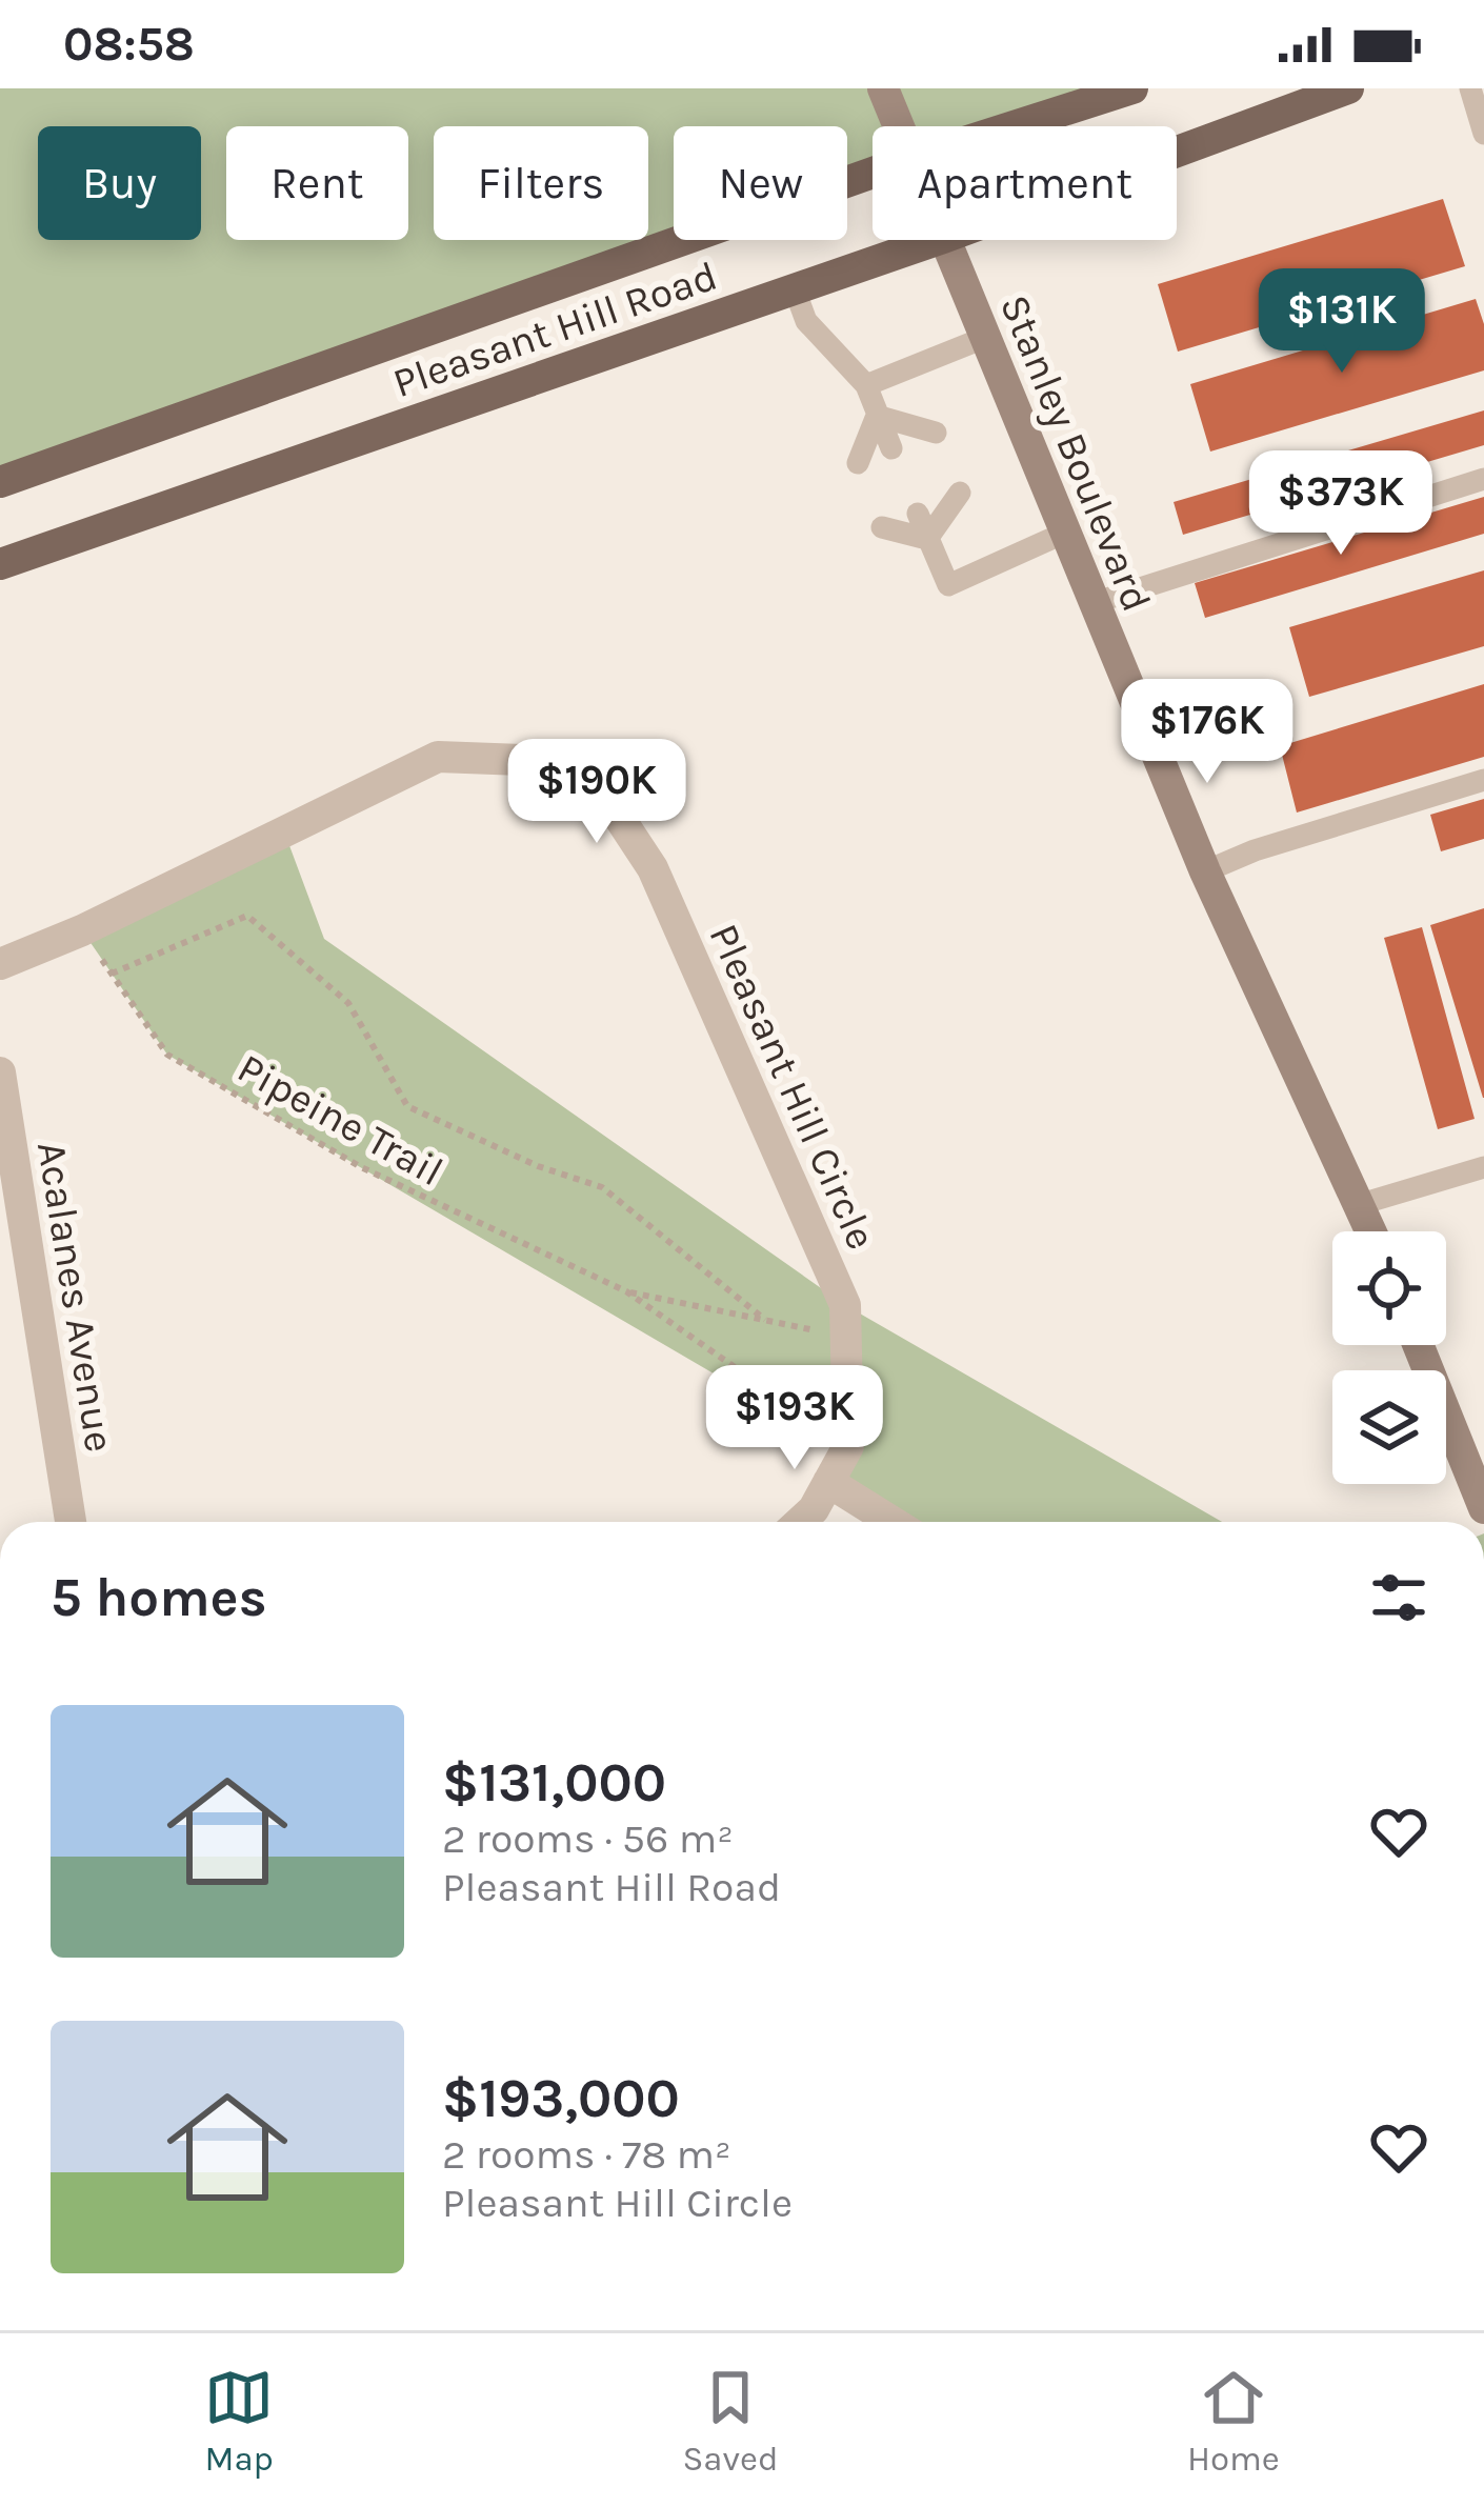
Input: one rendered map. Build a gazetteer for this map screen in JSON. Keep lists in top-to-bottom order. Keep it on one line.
{"streets":{"main road":["Pleasant Hill Road"],"street":["Stanley Boulevard","Pleasant Hill Circle","Acalanes Avenue"],"path":["Pipeine Trail"]},"crossings":[["Pleasant Hill Circle","Pipeine Trail"]],"page":{"status":"08:58","chip":["Buy","Rent","Filters","New","Apartment"],"price":["$131K","$373K","$176K","$190K","$193K"],"heading":"5 homes","list":[{"name":"$131,000","note":"2 rooms · 56 m² · Pleasant Hill Road"},{"name":"$193,000","note":"2 rooms · 78 m² · Pleasant Hill Circle"}],"tabs":["Map","Saved","Home"]}}
